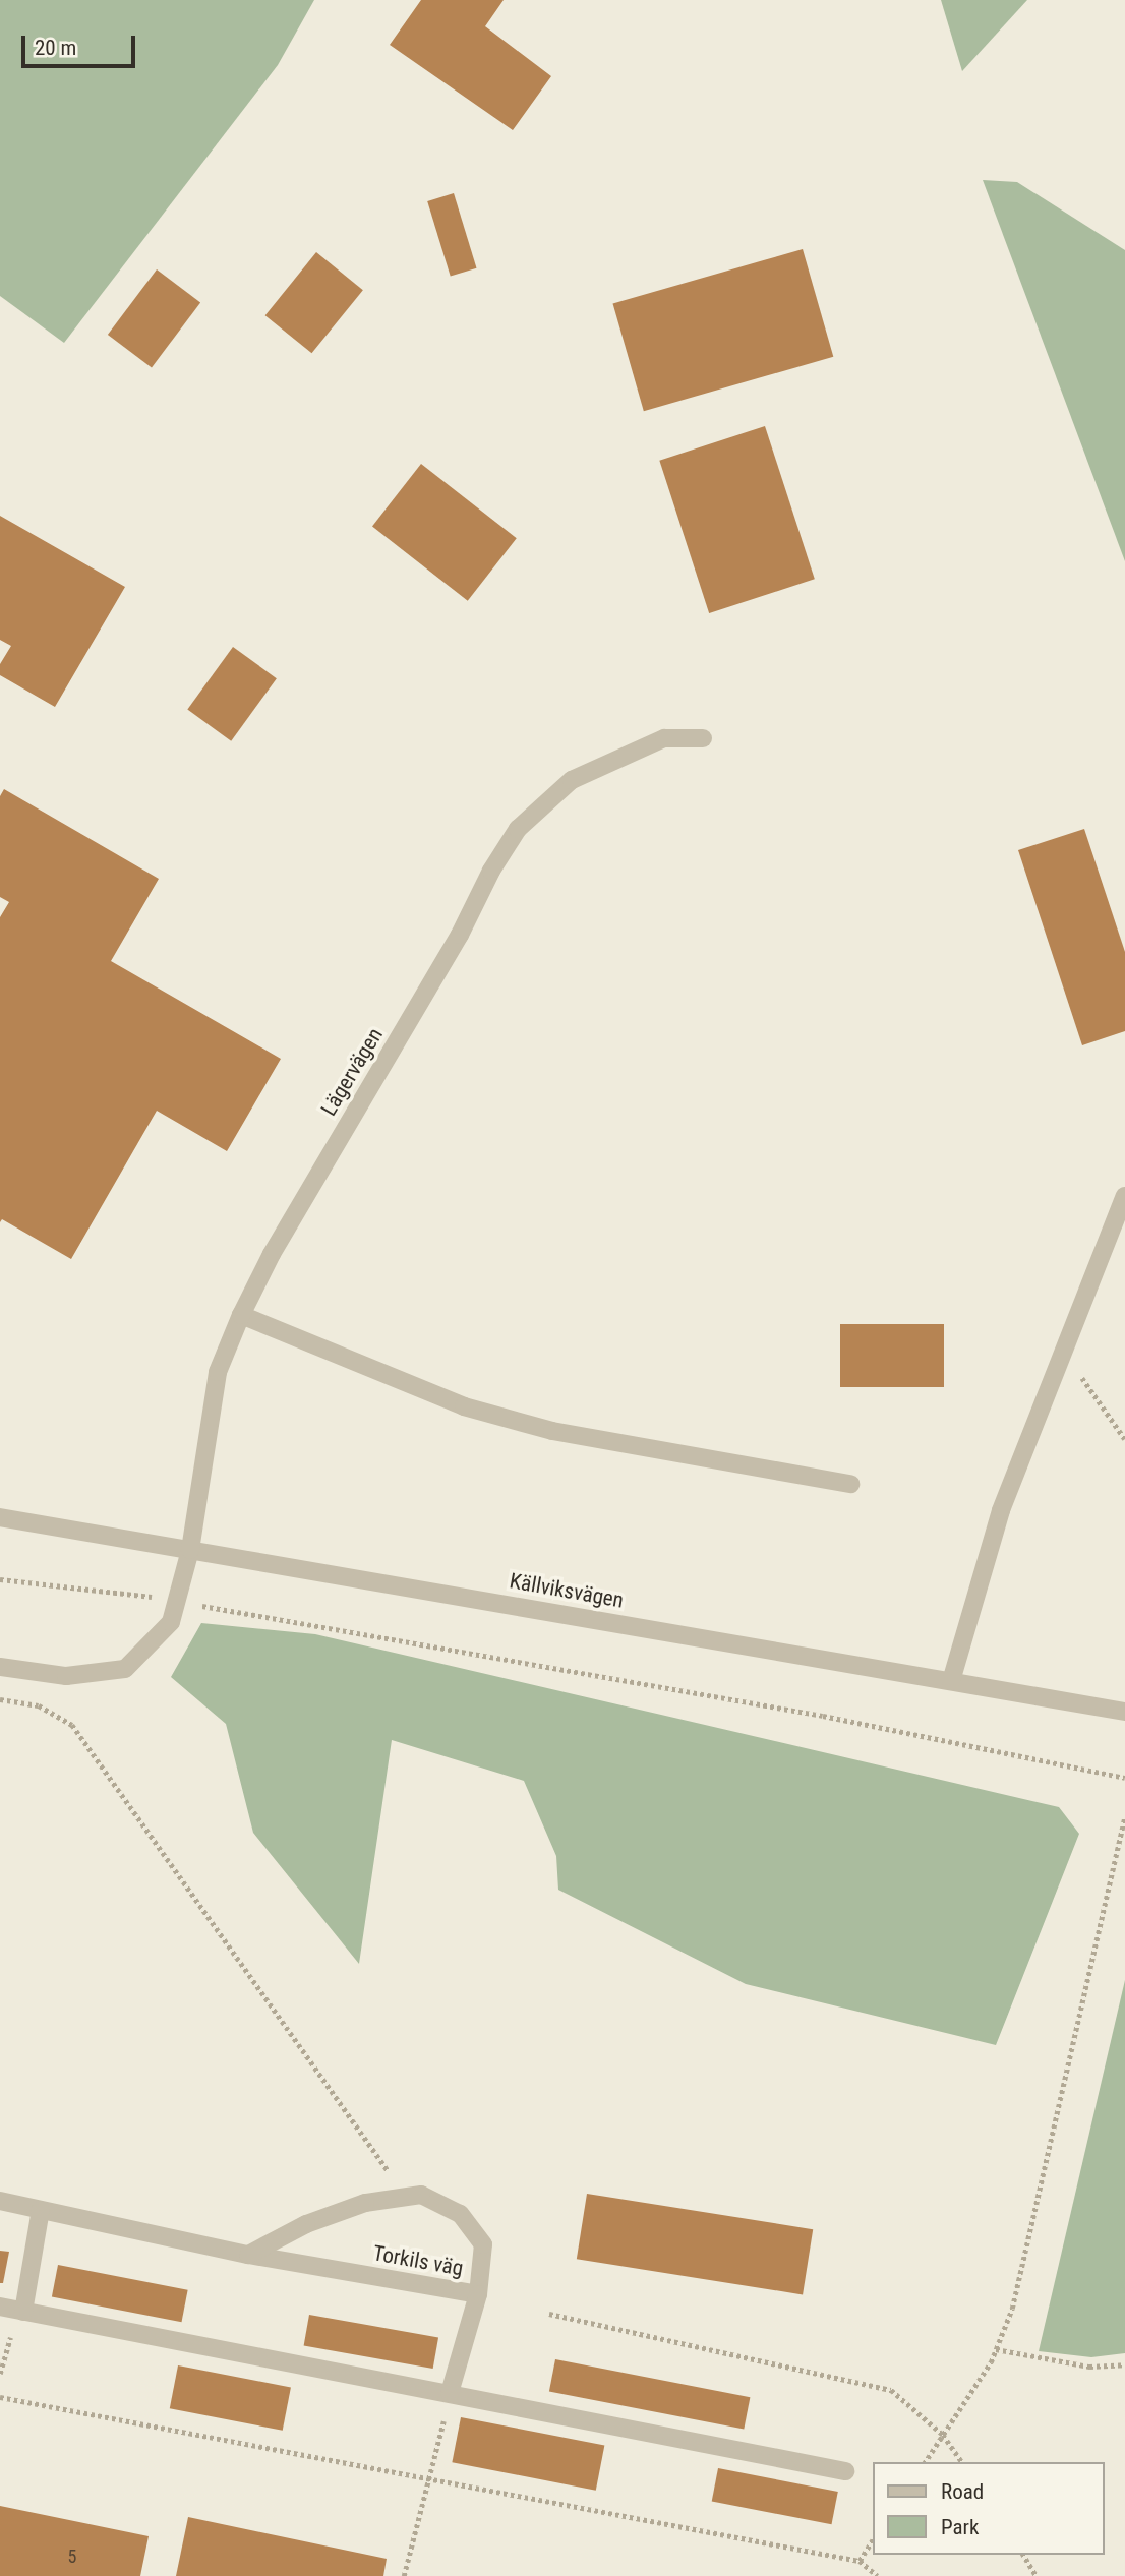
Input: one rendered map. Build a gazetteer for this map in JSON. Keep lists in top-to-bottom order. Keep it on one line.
{"streets":{"street":["Lägervägen","Källviksvägen","Torkils väg"]},"crossings":[["Lägervägen","Källviksvägen"]],"house_numbers":["5"],"legend":["Road","Park"],"scale_bar":"20 m"}
